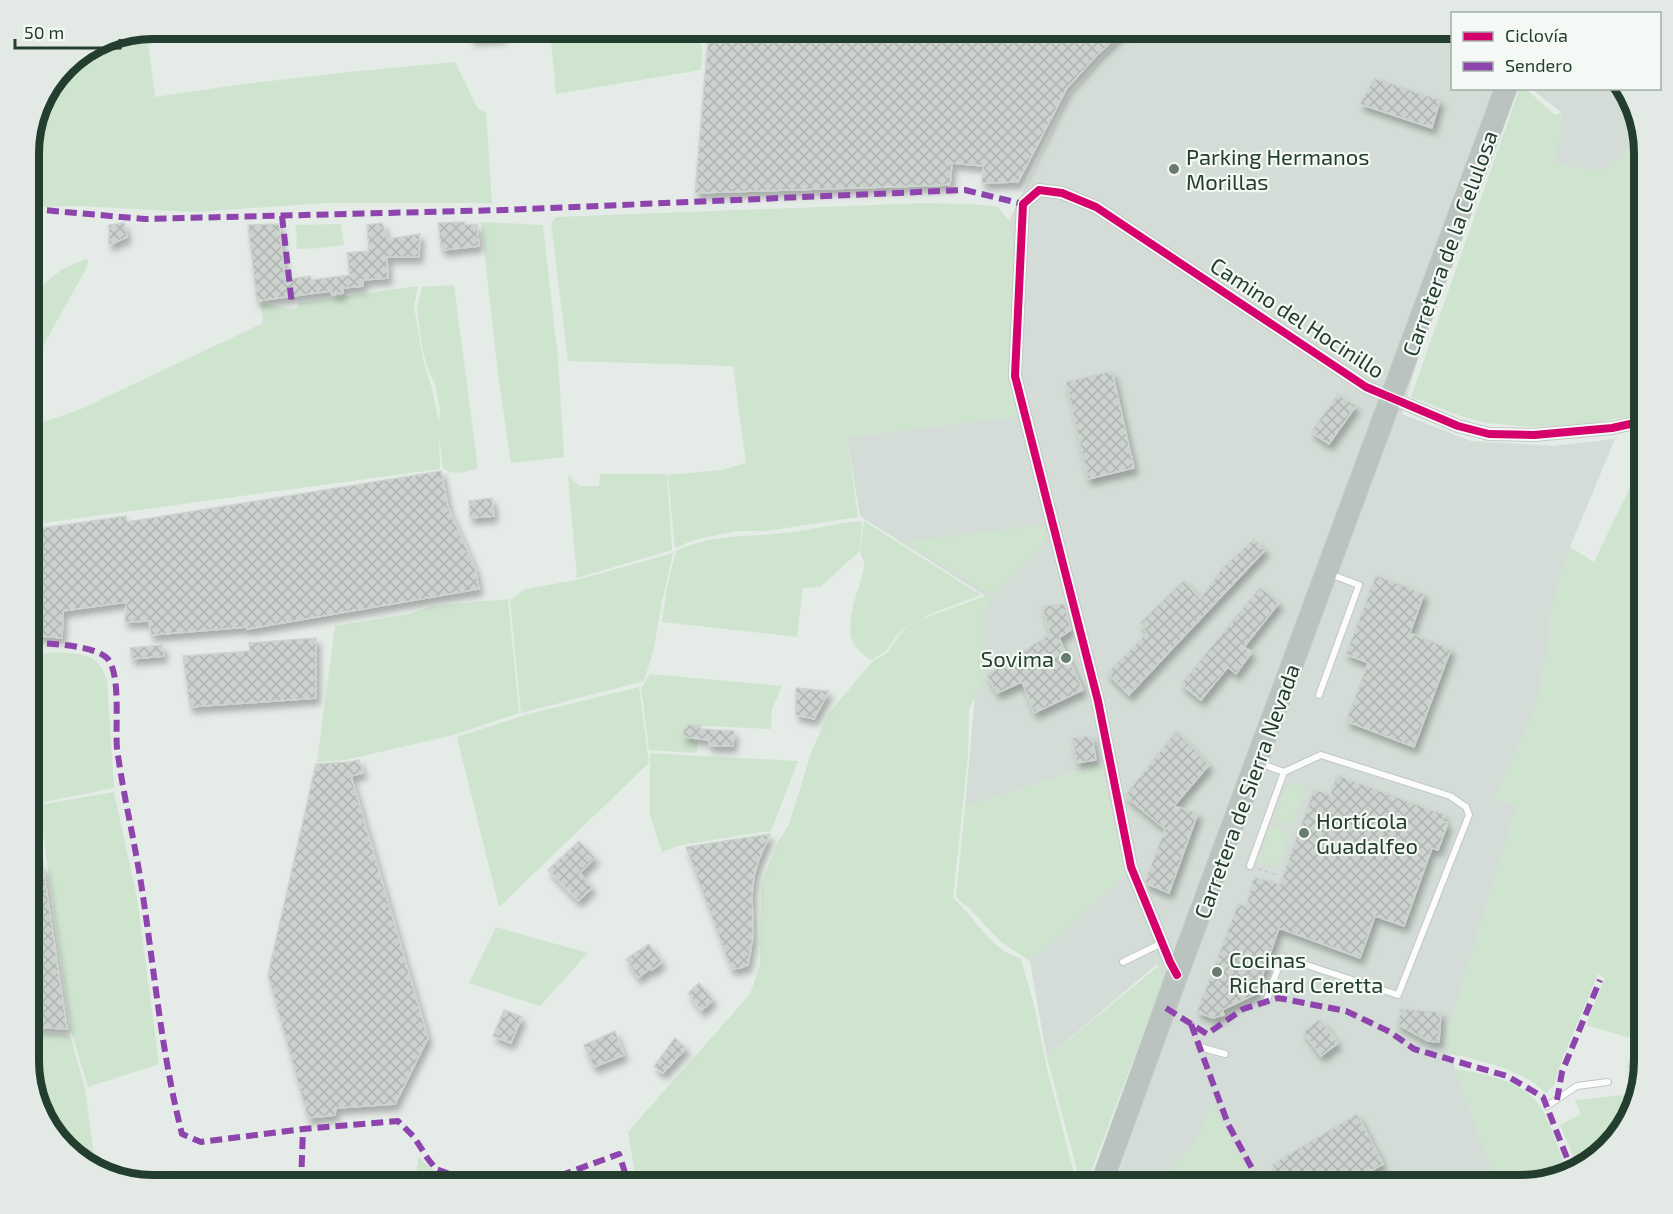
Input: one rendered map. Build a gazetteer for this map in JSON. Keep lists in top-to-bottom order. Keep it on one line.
{"streets":{"highway":["Carretera de la Celulosa","Carretera de Sierra Nevada"],"street":["Camino del Hocinillo"]},"crossings":[["Carretera de la Celulosa","Camino del Hocinillo"],["Carretera de la Celulosa","Carretera de Sierra Nevada"],["Camino del Hocinillo","Carretera de Sierra Nevada"]],"places":["Parking Hermanos Morillas","Sovima","Hortícola Guadalfeo","Cocinas Richard Ceretta"],"legend":["Ciclovía","Sendero"],"scale_bar":"50 m"}
